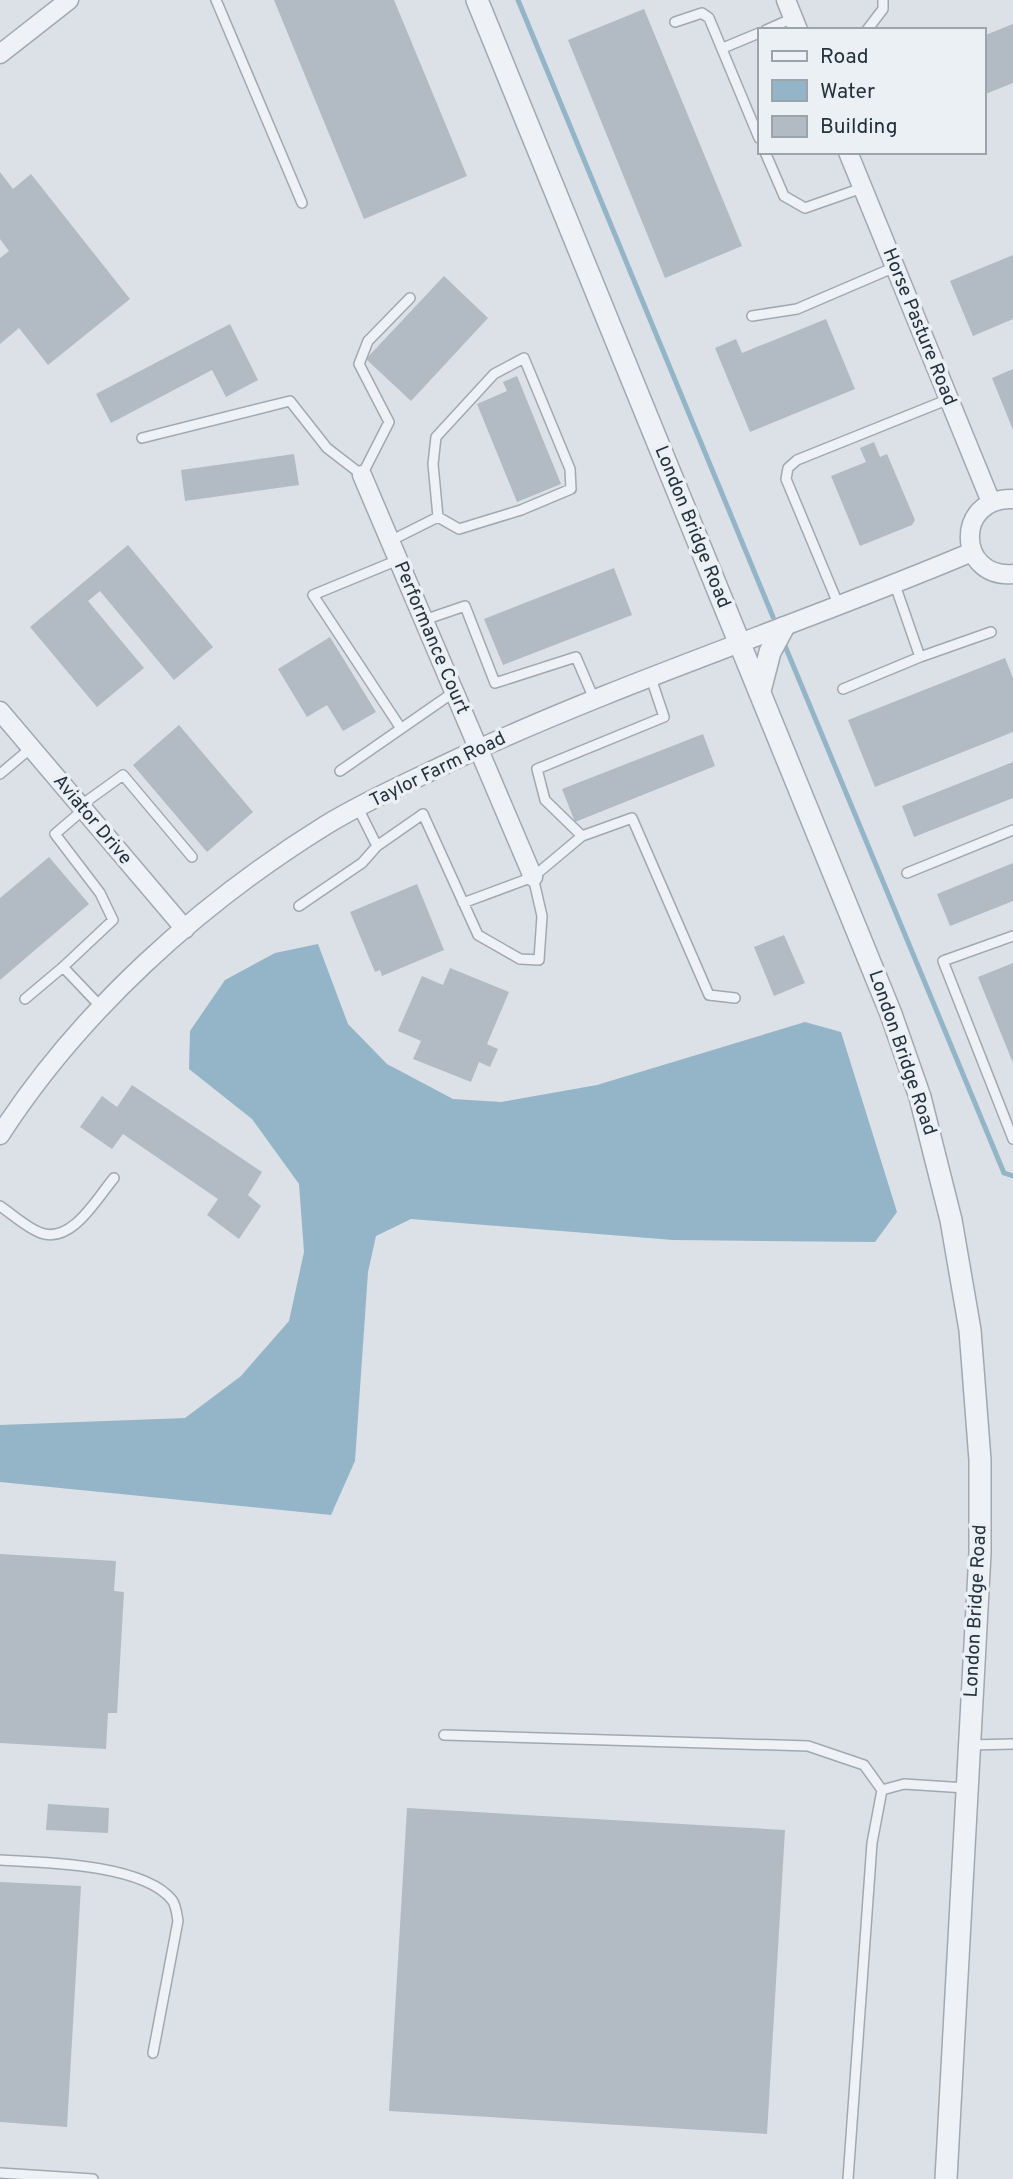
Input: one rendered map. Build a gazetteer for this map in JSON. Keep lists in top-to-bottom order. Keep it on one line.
{"streets":{"street":["Horse Pasture Road","London Bridge Road","Performance Court","Taylor Farm Road","Aviator Drive"]},"crossings":[["London Bridge Road","Taylor Farm Road"],["Performance Court","Taylor Farm Road"],["Taylor Farm Road","Aviator Drive"]],"legend":["Road","Water","Building"]}
